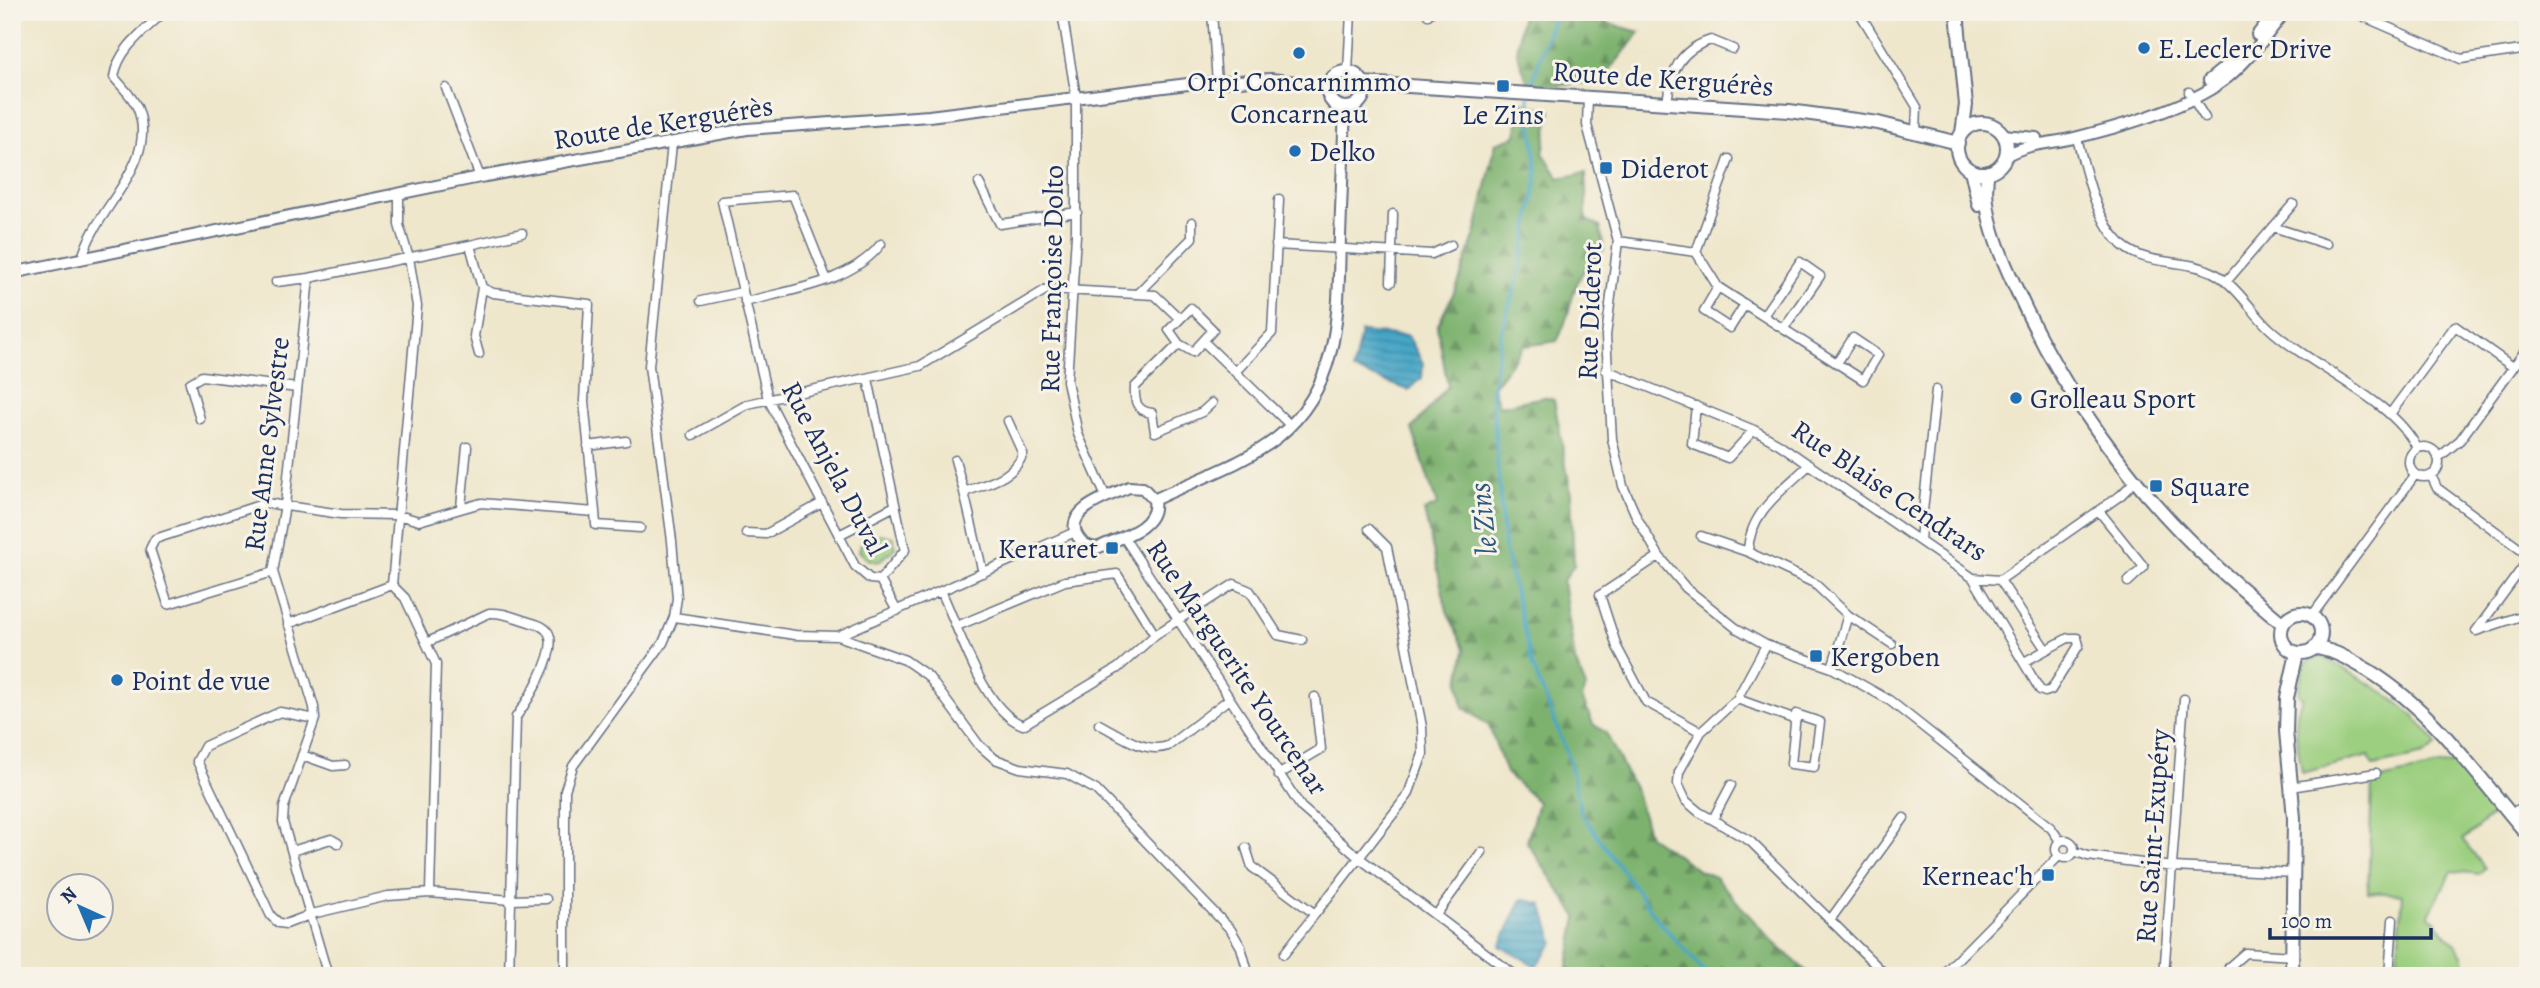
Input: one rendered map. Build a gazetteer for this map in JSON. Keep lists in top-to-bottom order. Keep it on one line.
{"streets":{"main road":["Route de Kerguérès"],"street":["Rue Françoise Dolto","Rue Diderot","Rue Anne Sylvestre","Rue Anjela Duval","Rue Blaise Cendrars","Rue Marguerite Yourcenar","Rue Saint-Exupéry"]},"crossings":[["Route de Kerguérès","Rue Françoise Dolto"],["Route de Kerguérès","Rue Diderot"],["Rue Diderot","Rue Blaise Cendrars"]],"water":["le Zins"],"places":{"other":["E.Leclerc Drive","Orpi Concarnimmo Concarneau","Delko","Grolleau Sport","Point de vue"],"transit":["Le Zins","Diderot","Square","Kerauret","Kergoben","Kerneac'h"]},"scale_bar":"100 m","north":"top left"}
